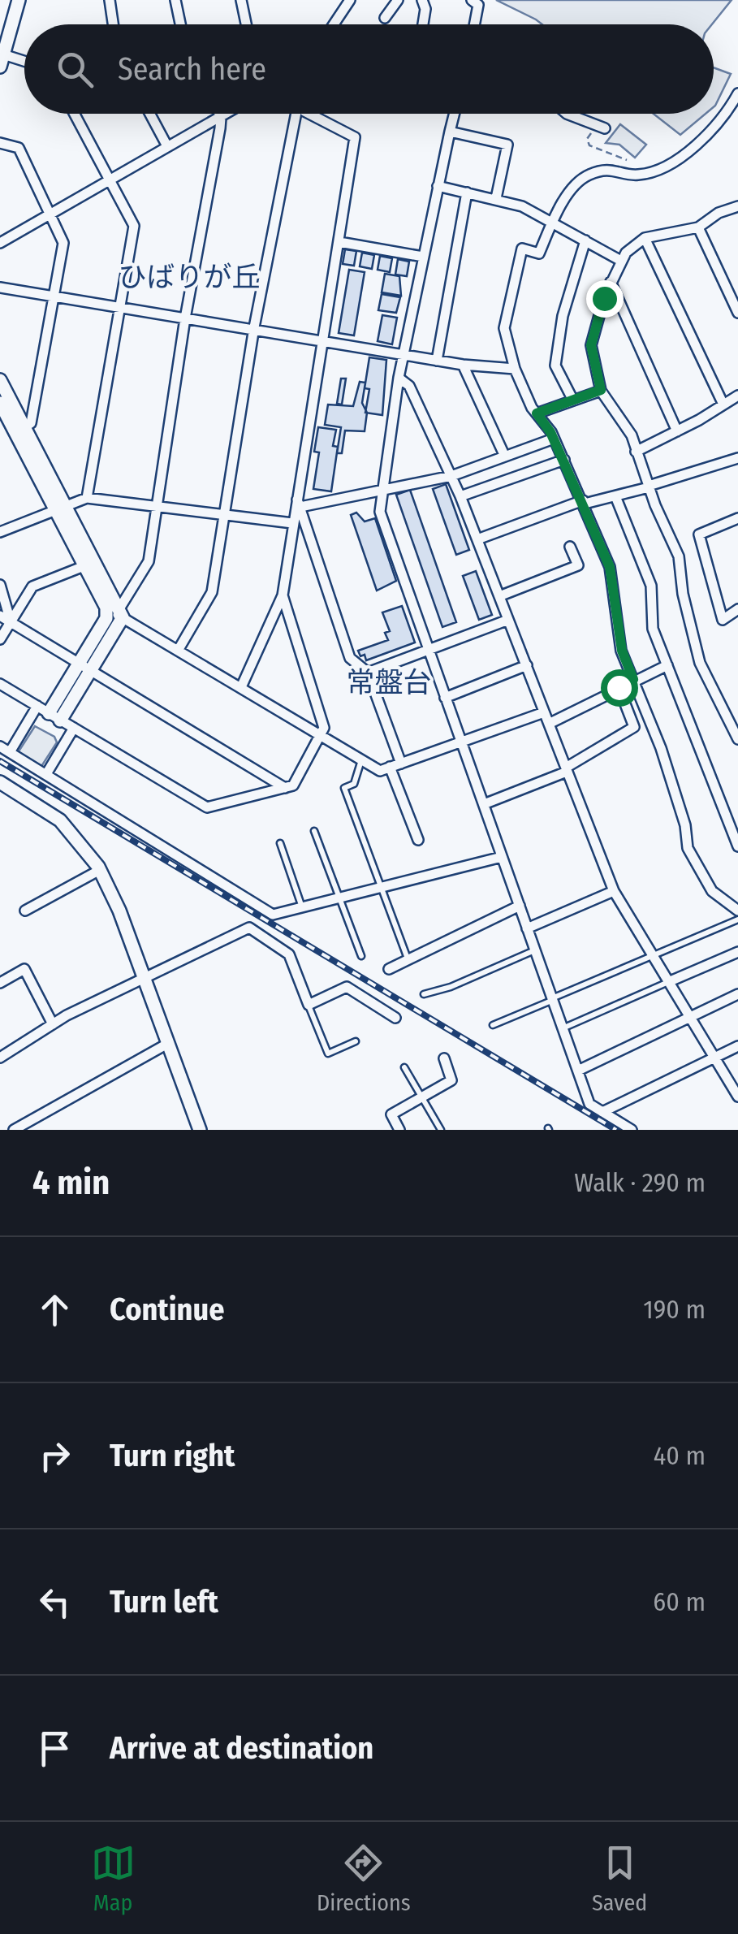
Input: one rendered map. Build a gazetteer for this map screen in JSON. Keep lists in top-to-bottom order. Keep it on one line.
{"districts":["ひばりが丘","常盤台"],"page":{"search":"Search here","heading":["4 min","Walk · 290 m"],"list":[["Continue","190 m"],["Turn right","40 m"],["Turn left","60 m"],"Arrive at destination"],"nav":["Map","Directions","Saved"]}}
